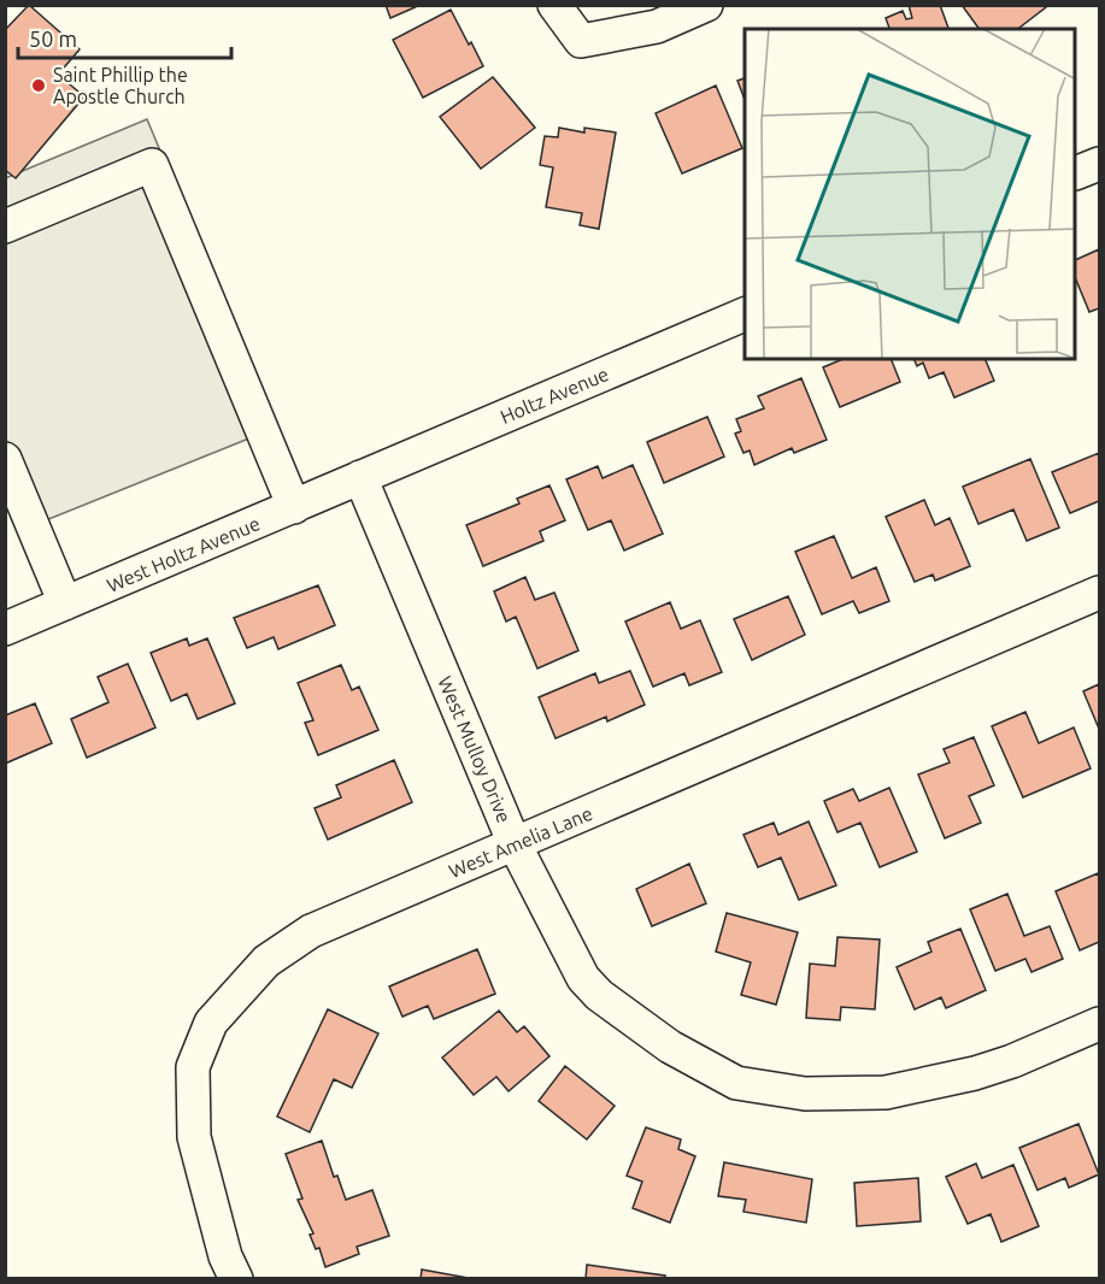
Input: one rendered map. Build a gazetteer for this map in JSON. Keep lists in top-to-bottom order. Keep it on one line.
{"streets":{"street":["Holtz Avenue","West Holtz Avenue","West Mulloy Drive","West Amelia Lane"]},"crossings":[["Holtz Avenue","West Holtz Avenue"],["Holtz Avenue","West Mulloy Drive"],["West Holtz Avenue","West Mulloy Drive"],["West Mulloy Drive","West Amelia Lane"]],"places":["Saint Phillip the Apostle Church"],"scale_bar":"50 m"}
